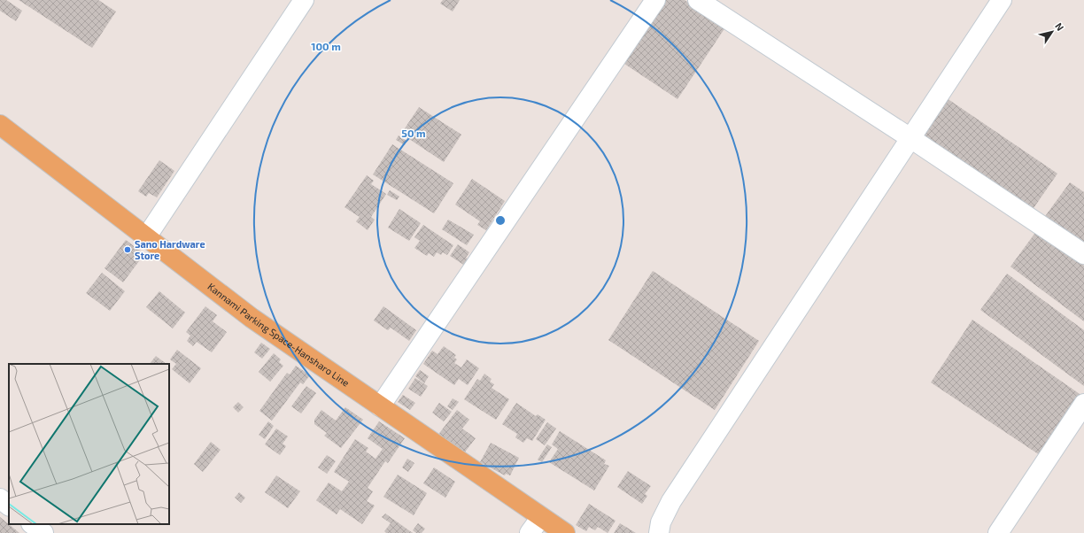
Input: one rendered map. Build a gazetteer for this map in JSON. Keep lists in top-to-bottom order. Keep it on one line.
{"streets":{"main road":["Kannami Parking Space-Hansharo Line"]},"places":["Sano Hardware Store"],"north":"top right","rings":["100 m","50 m"]}
